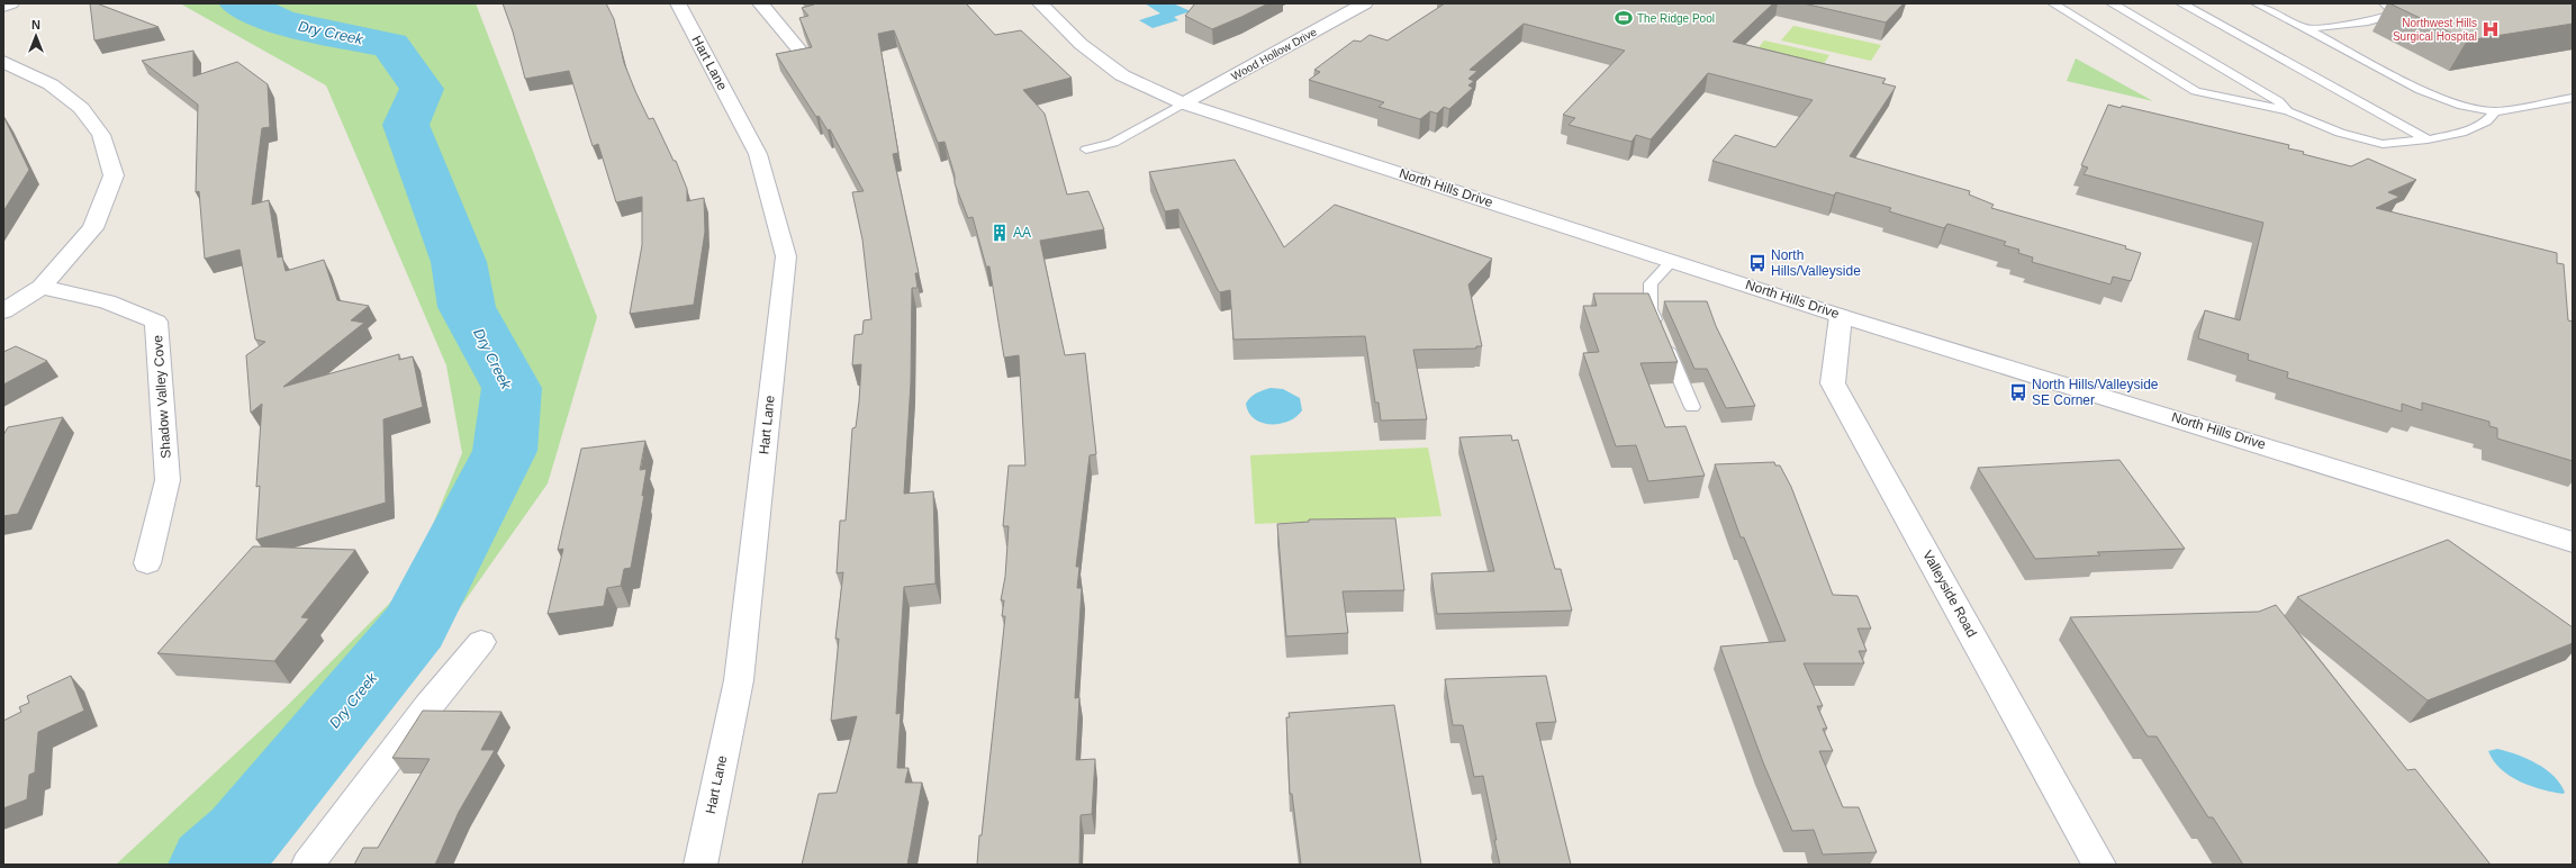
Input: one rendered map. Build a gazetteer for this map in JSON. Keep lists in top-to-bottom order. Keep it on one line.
{"streets":{"street":["Wood Hollow Drive","Hart Lane","North Hills Drive","Shadow Valley Cove","Valleyside Road"]},"crossings":[["Wood Hollow Drive","North Hills Drive"],["North Hills Drive","Valleyside Road"]],"water":["Dry Creek"],"places":{"sports":["The Ridge Pool"],"hospital":["Northwest Hills Surgical Hospital"],"building":["AA"],"bus stop":["North Hills/Valleyside","North Hills/Valleyside SE Corner"]},"north":"top"}
